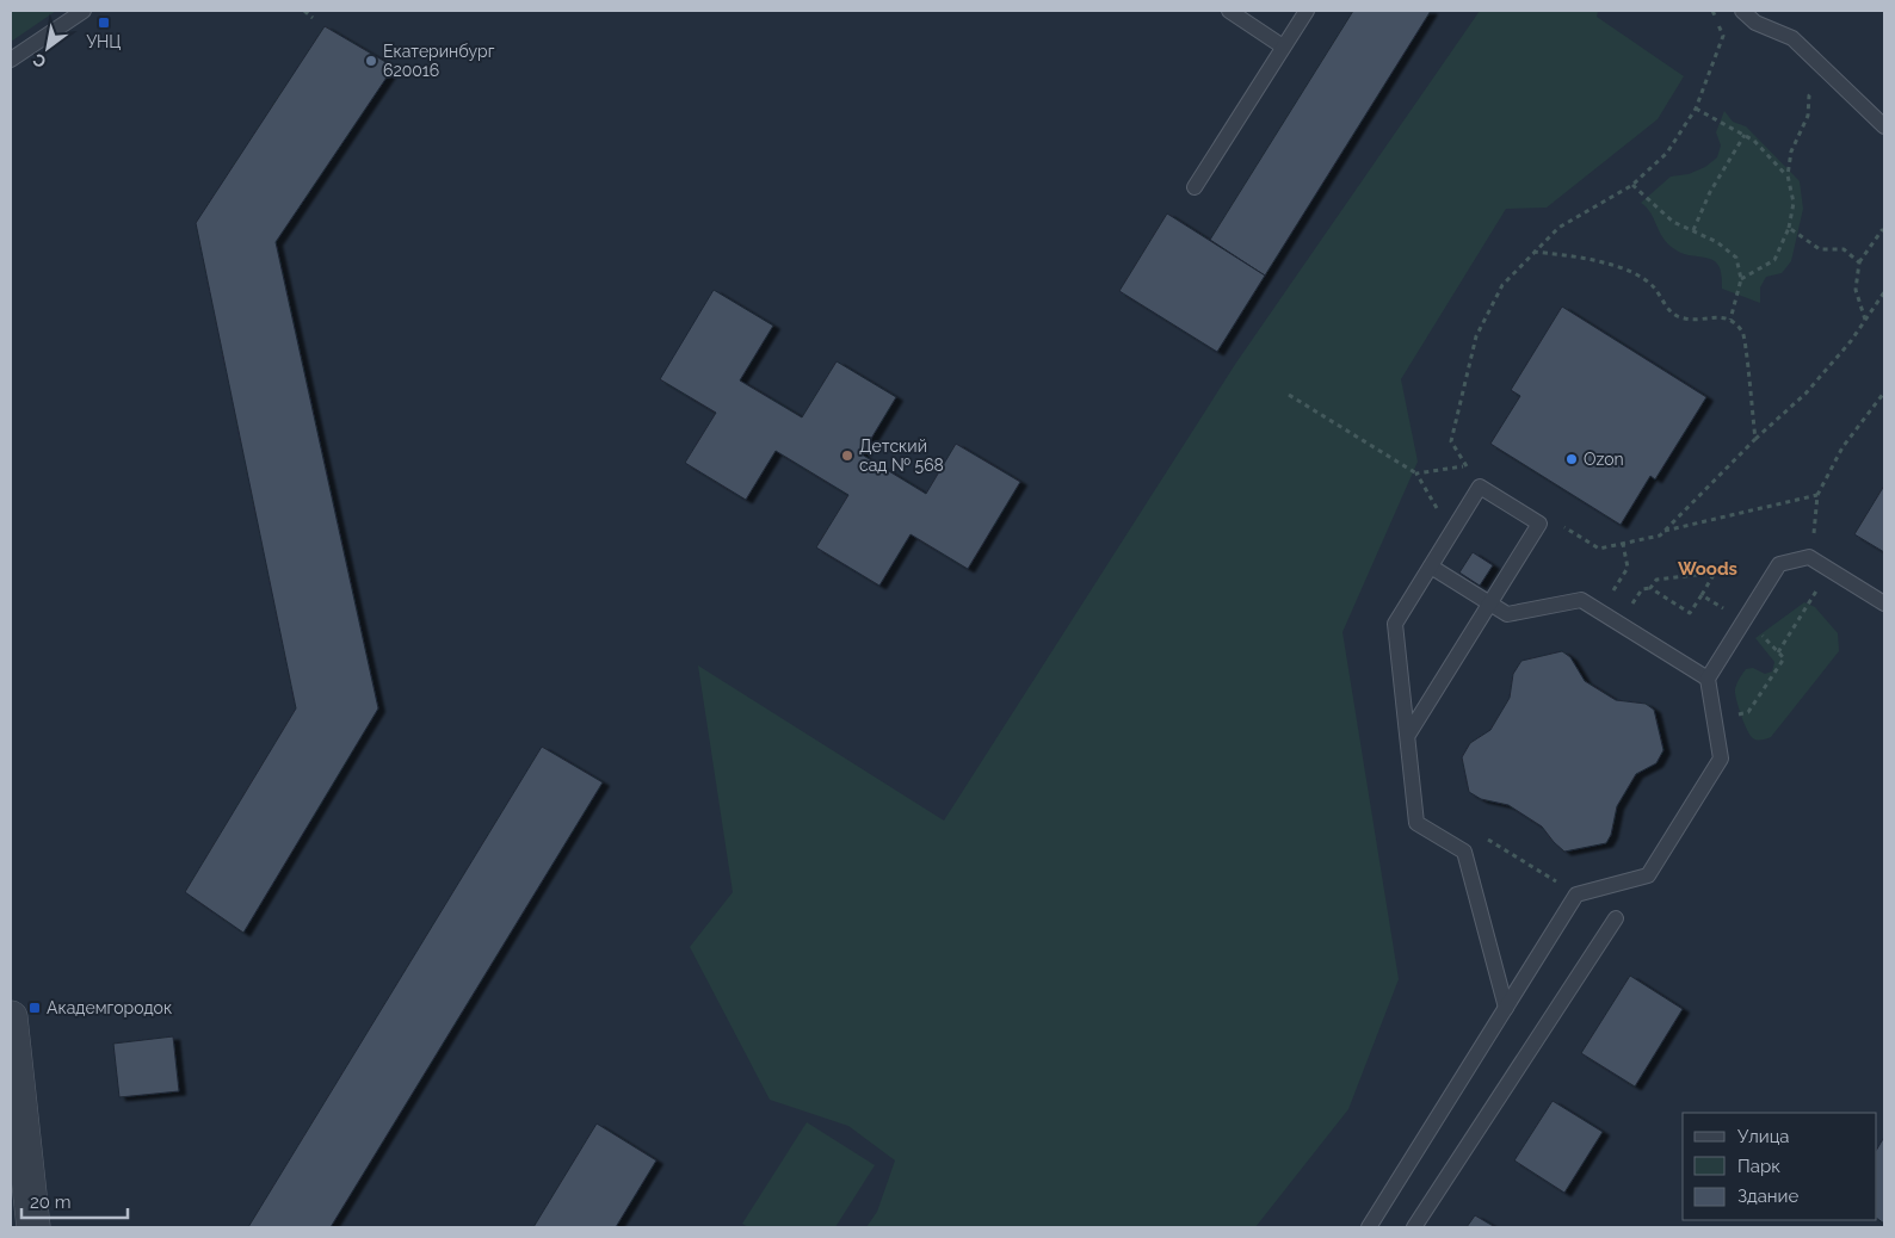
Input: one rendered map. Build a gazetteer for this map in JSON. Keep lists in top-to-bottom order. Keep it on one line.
{"districts":["Woods"],"places":{"transit":["УНЦ","Академгородок"],"other":["Екатеринбург 620016","Детский сад № 568","Ozon"]},"legend":["Улица","Парк","Здание"],"scale_bar":"20 m","north":"bottom left"}
